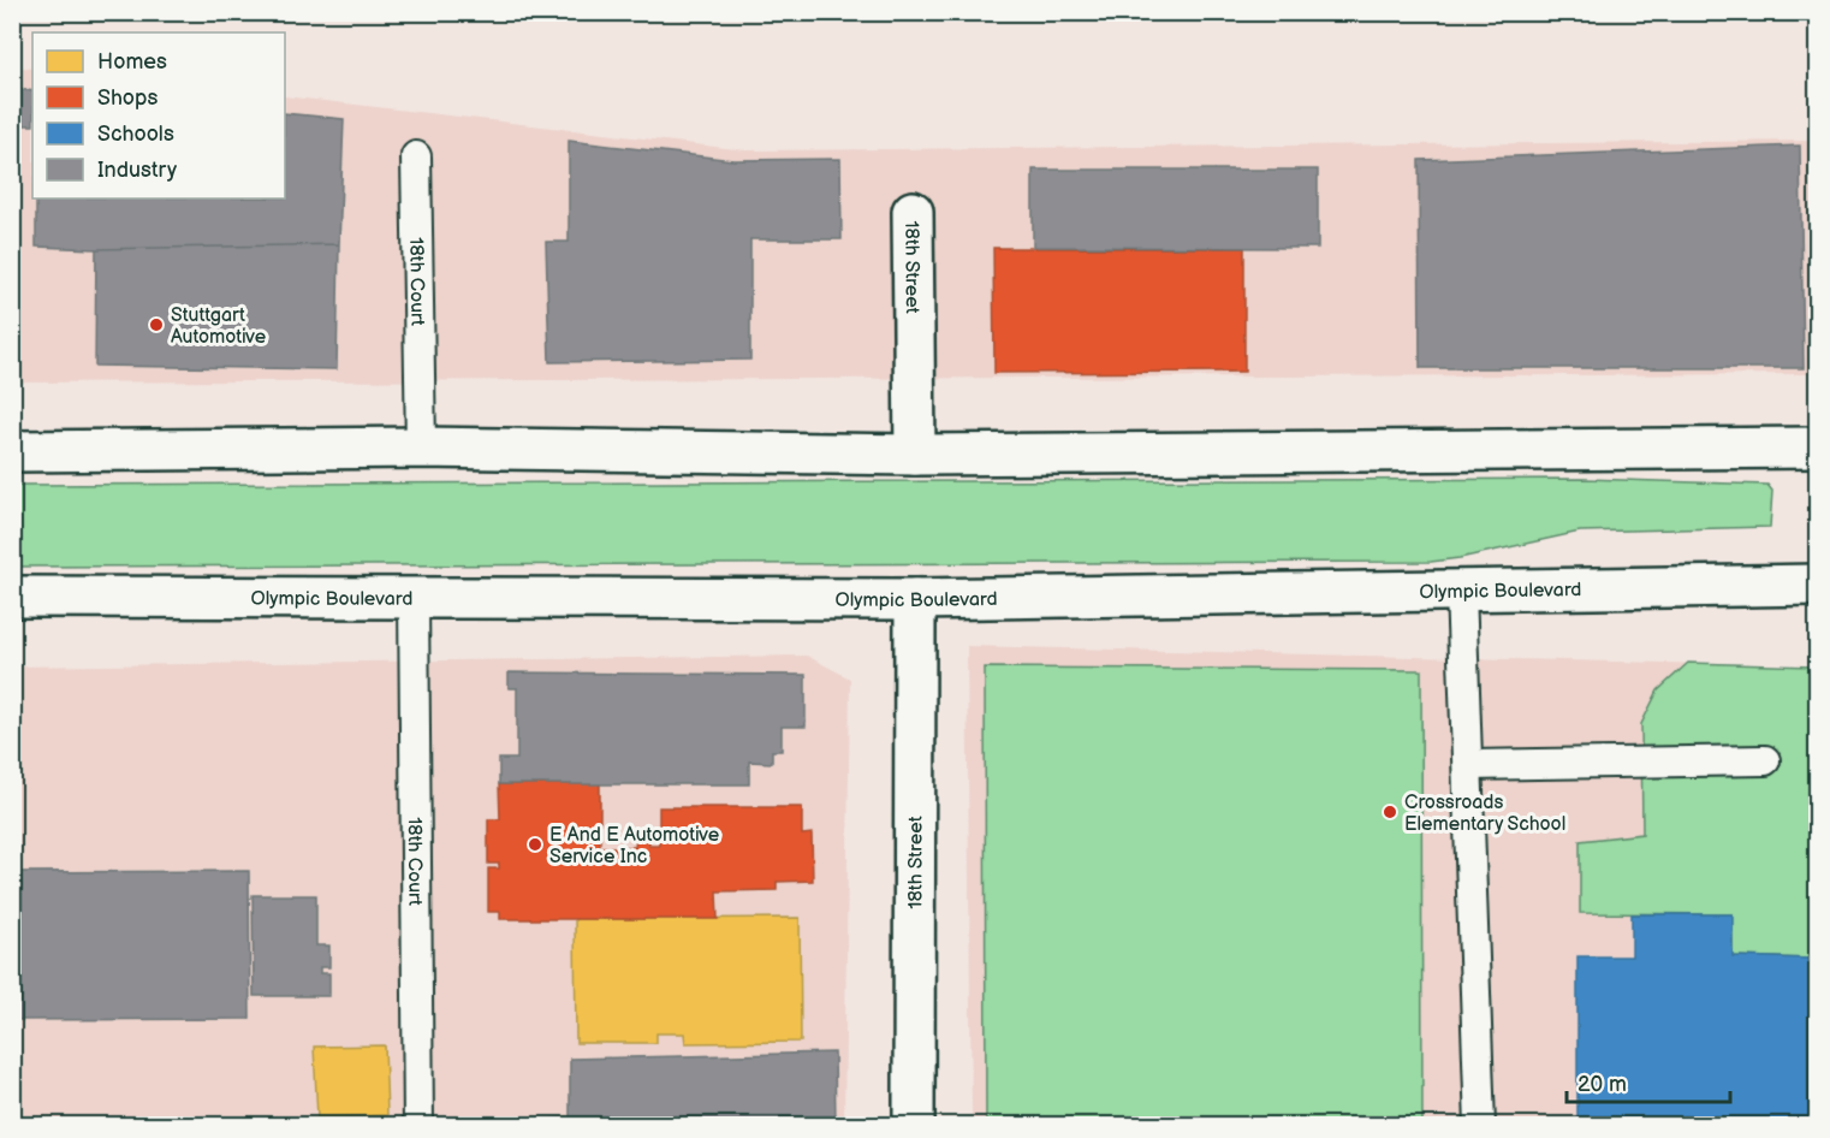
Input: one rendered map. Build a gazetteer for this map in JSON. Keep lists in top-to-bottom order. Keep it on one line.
{"streets":{"main road":["18th Street","Olympic Boulevard"],"lane":["18th Court"]},"crossings":[["18th Street","Olympic Boulevard"],["18th Court","Olympic Boulevard"]],"places":["Stuttgart Automotive","Crossroads Elementary School","E And E Automotive Service Inc"],"legend":["Homes","Shops","Schools","Industry"],"scale_bar":"20 m"}
